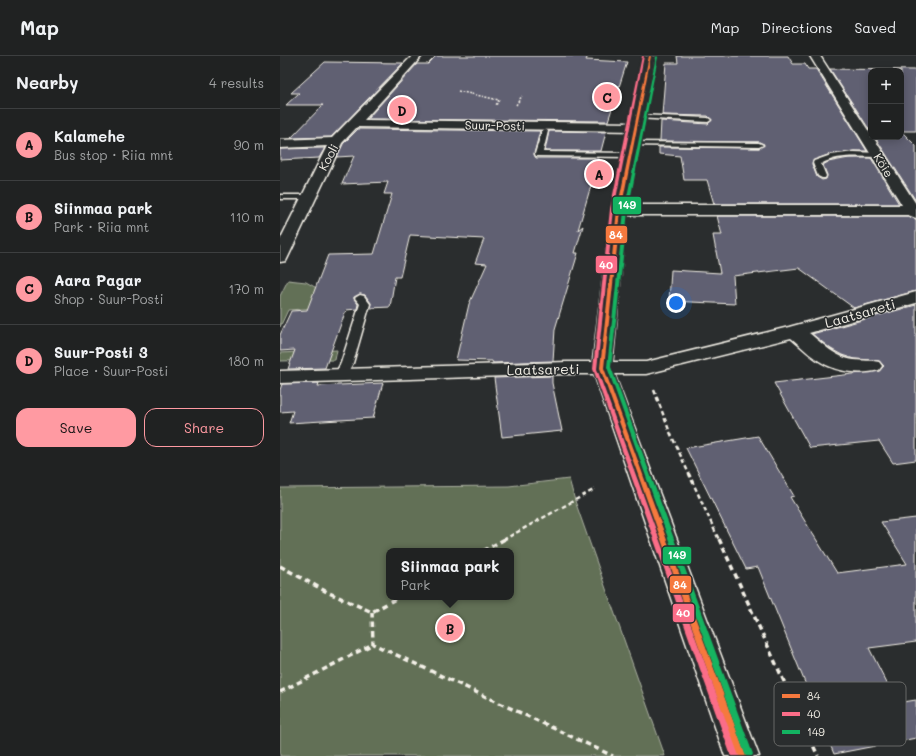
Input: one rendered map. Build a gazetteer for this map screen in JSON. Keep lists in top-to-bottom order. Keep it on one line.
{"streets":{"street":["Suur-Posti","Kooli","Köie","Laatsareti"]},"crossings":[["Suur-Posti","Kooli"]],"lines":["transit line 84","transit line 40","transit line 149"],"legend":["84","40","149"],"page":{"header":"Map","nav":["Map","Directions","Saved"],"heading":["Nearby","4 results"],"map_buttons":["+","−"],"pins":["C","D","A","B"],"list":[{"mark":"A","name":"Kalamehe","note":"Bus stop · Riia mnt","value":"90 m"},{"mark":"B","name":"Siinmaa park","note":"Park · Riia mnt","value":"110 m"},{"mark":"C","name":"Aara Pagar","note":"Shop · Suur-Posti","value":"170 m"},{"mark":"D","name":"Suur-Posti 3","note":"Place · Suur-Posti","value":"180 m"}],"buttons":["Save","Share"],"popup":["Siinmaa park","Park"]}}
